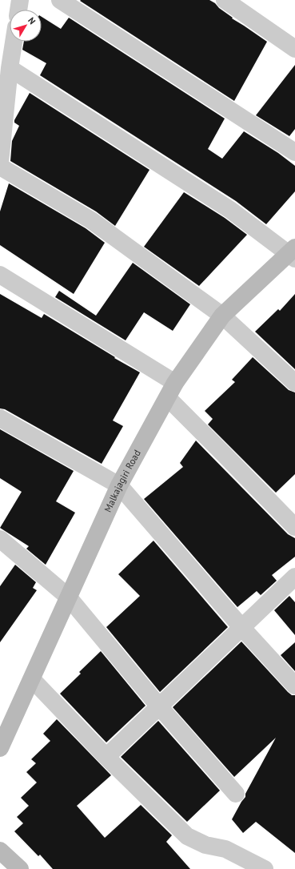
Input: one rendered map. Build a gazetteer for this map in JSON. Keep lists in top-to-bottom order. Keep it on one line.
{"streets":{"main road":["Malkajagiri Road"]},"north":"top right"}
